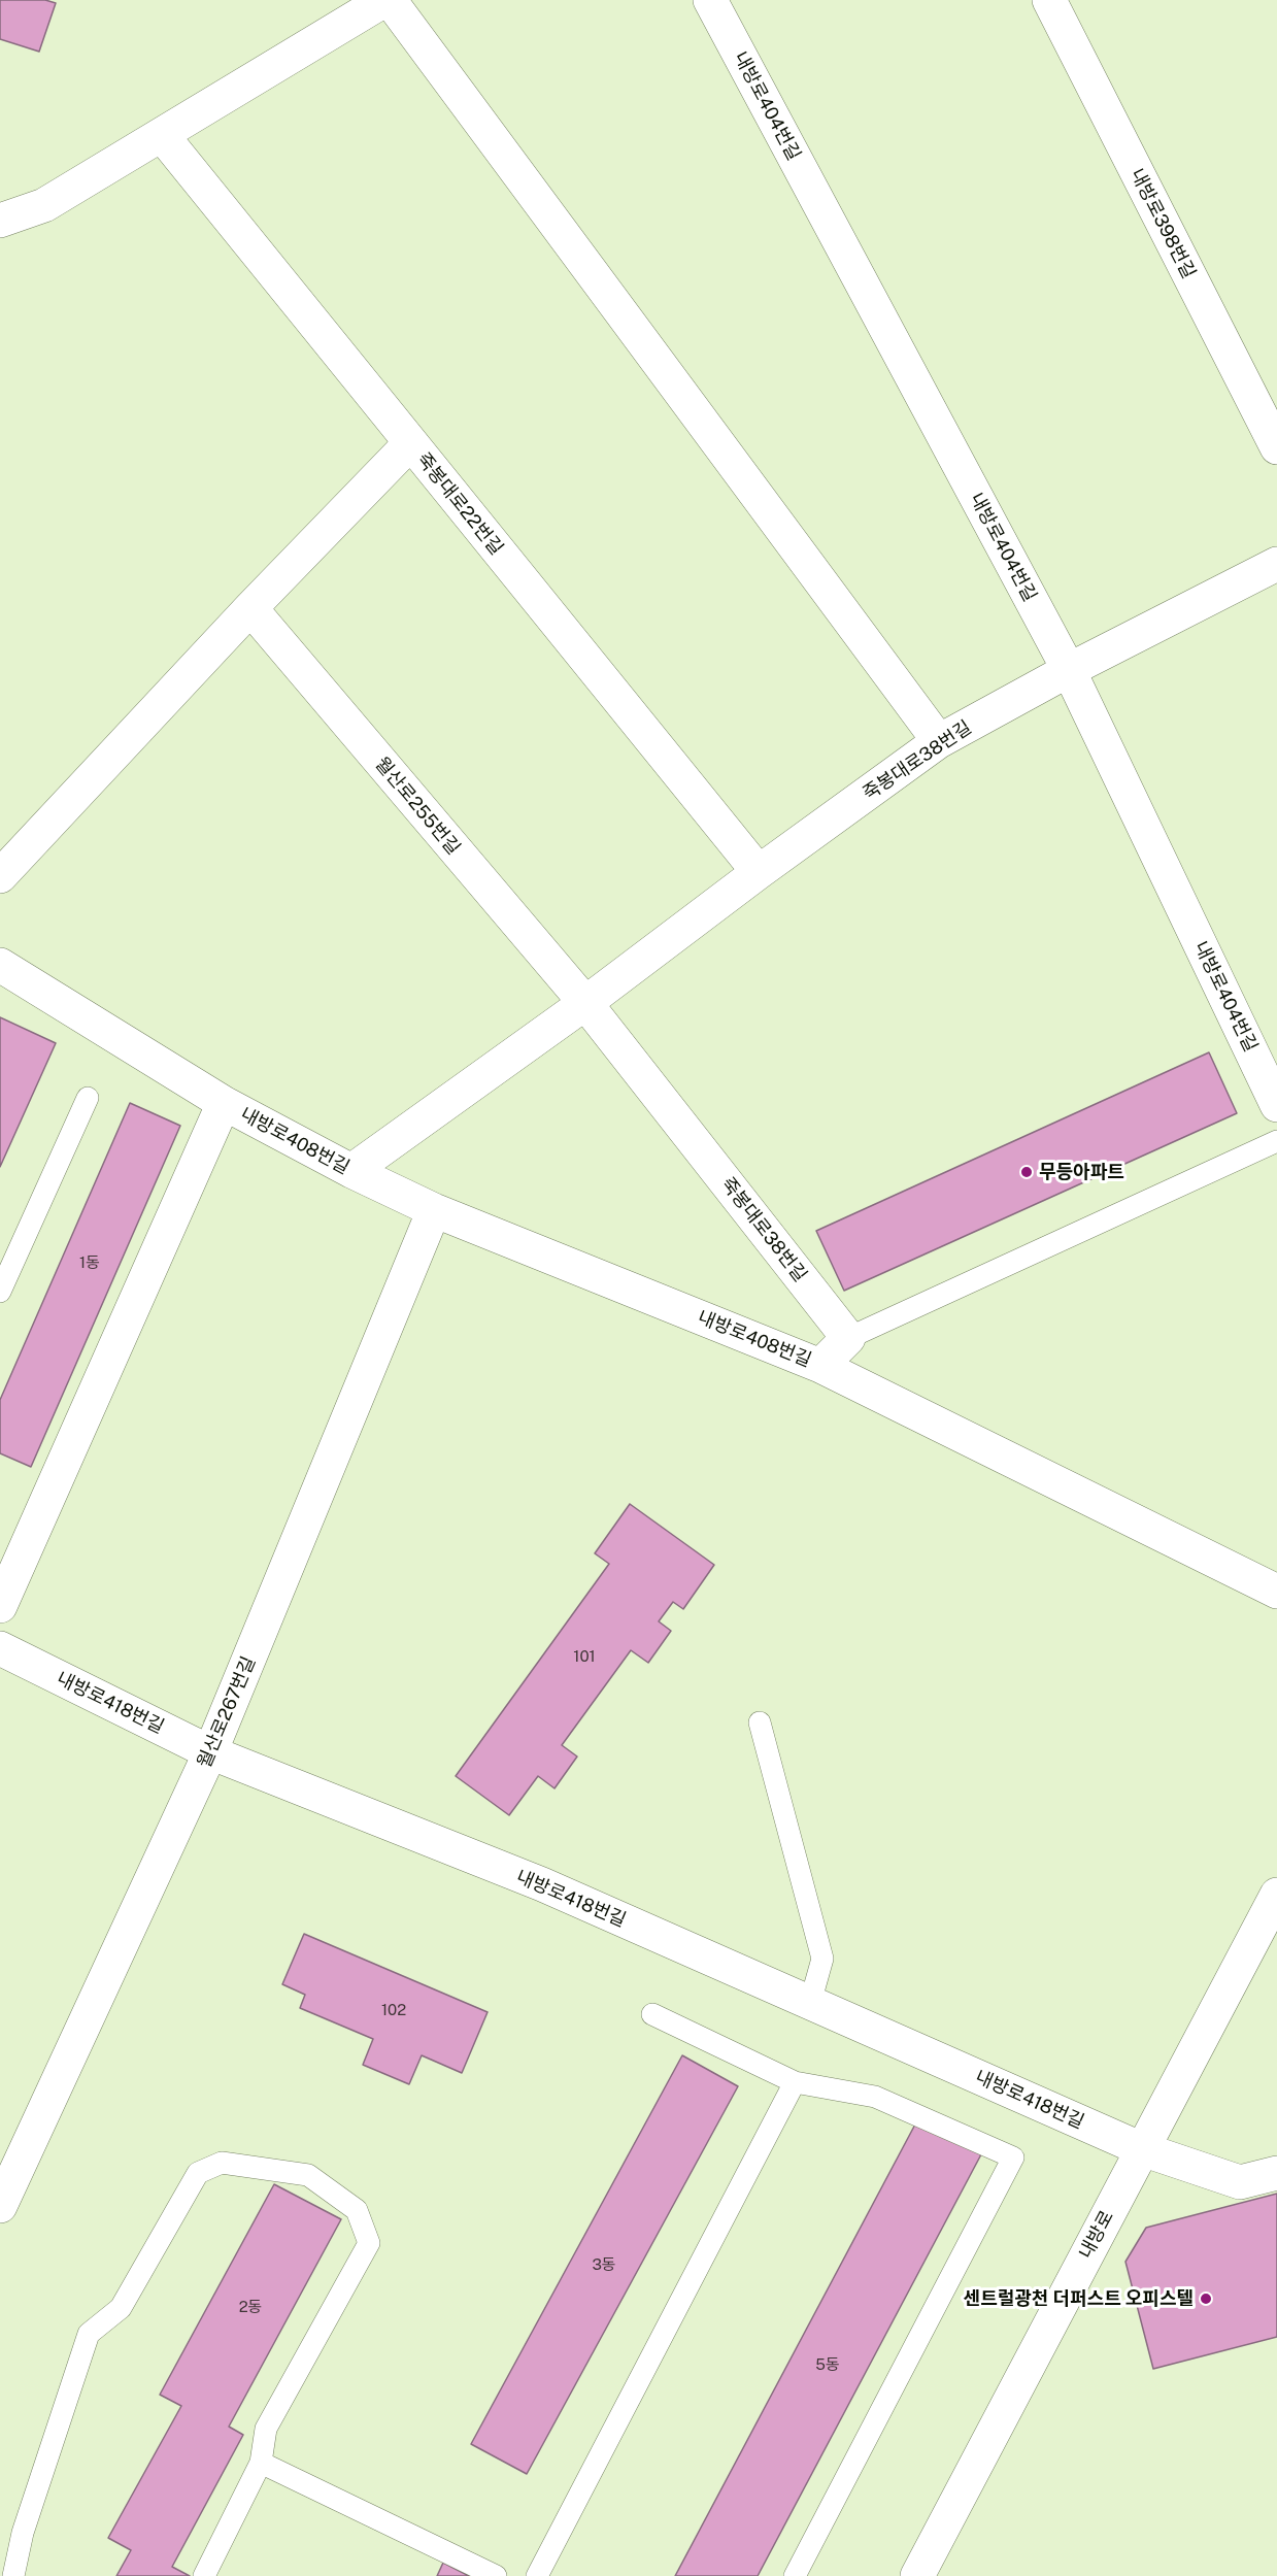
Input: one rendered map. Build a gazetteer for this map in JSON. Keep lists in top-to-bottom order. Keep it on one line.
{"streets":{"street":["내방로404번길","내방로398번길","죽봉대로22번길","죽봉대로38번길","월산로255번길","내방로408번길","내방로418번길","월산로267번길","내방로"]},"crossings":[["내방로404번길","죽봉대로38번길"],["죽봉대로22번길","죽봉대로38번길"],["죽봉대로38번길","월산로255번길"],["죽봉대로38번길","내방로408번길"],["내방로408번길","월산로267번길"],["내방로418번길","월산로267번길"],["내방로418번길","내방로"]],"places":["무등아파트","센트럴광천 더퍼스트 오피스텔"],"house_numbers":["1동","101","102","3동","2동","5동"]}
